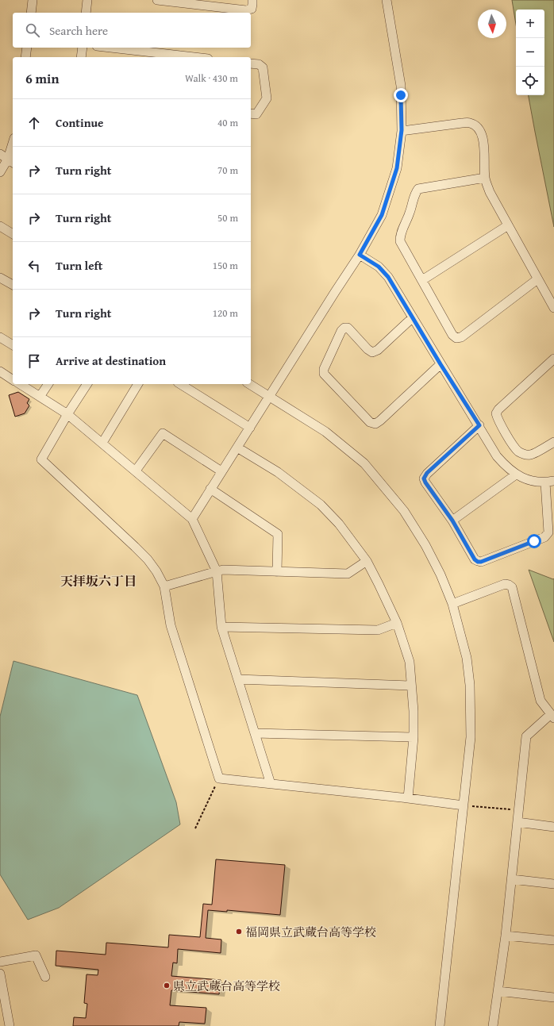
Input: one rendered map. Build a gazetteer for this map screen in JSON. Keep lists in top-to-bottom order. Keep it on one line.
{"districts":["天拝坂六丁目"],"places":["福岡県立武蔵台高等学校","県立武蔵台高等学校"],"north":"bottom","page":{"map_buttons":["+","−"],"search":"Search here","heading":["6 min","Walk · 430 m"],"list":[["Continue","40 m"],["Turn right","70 m"],["Turn right","50 m"],["Turn left","150 m"],["Turn right","120 m"],"Arrive at destination"]}}
